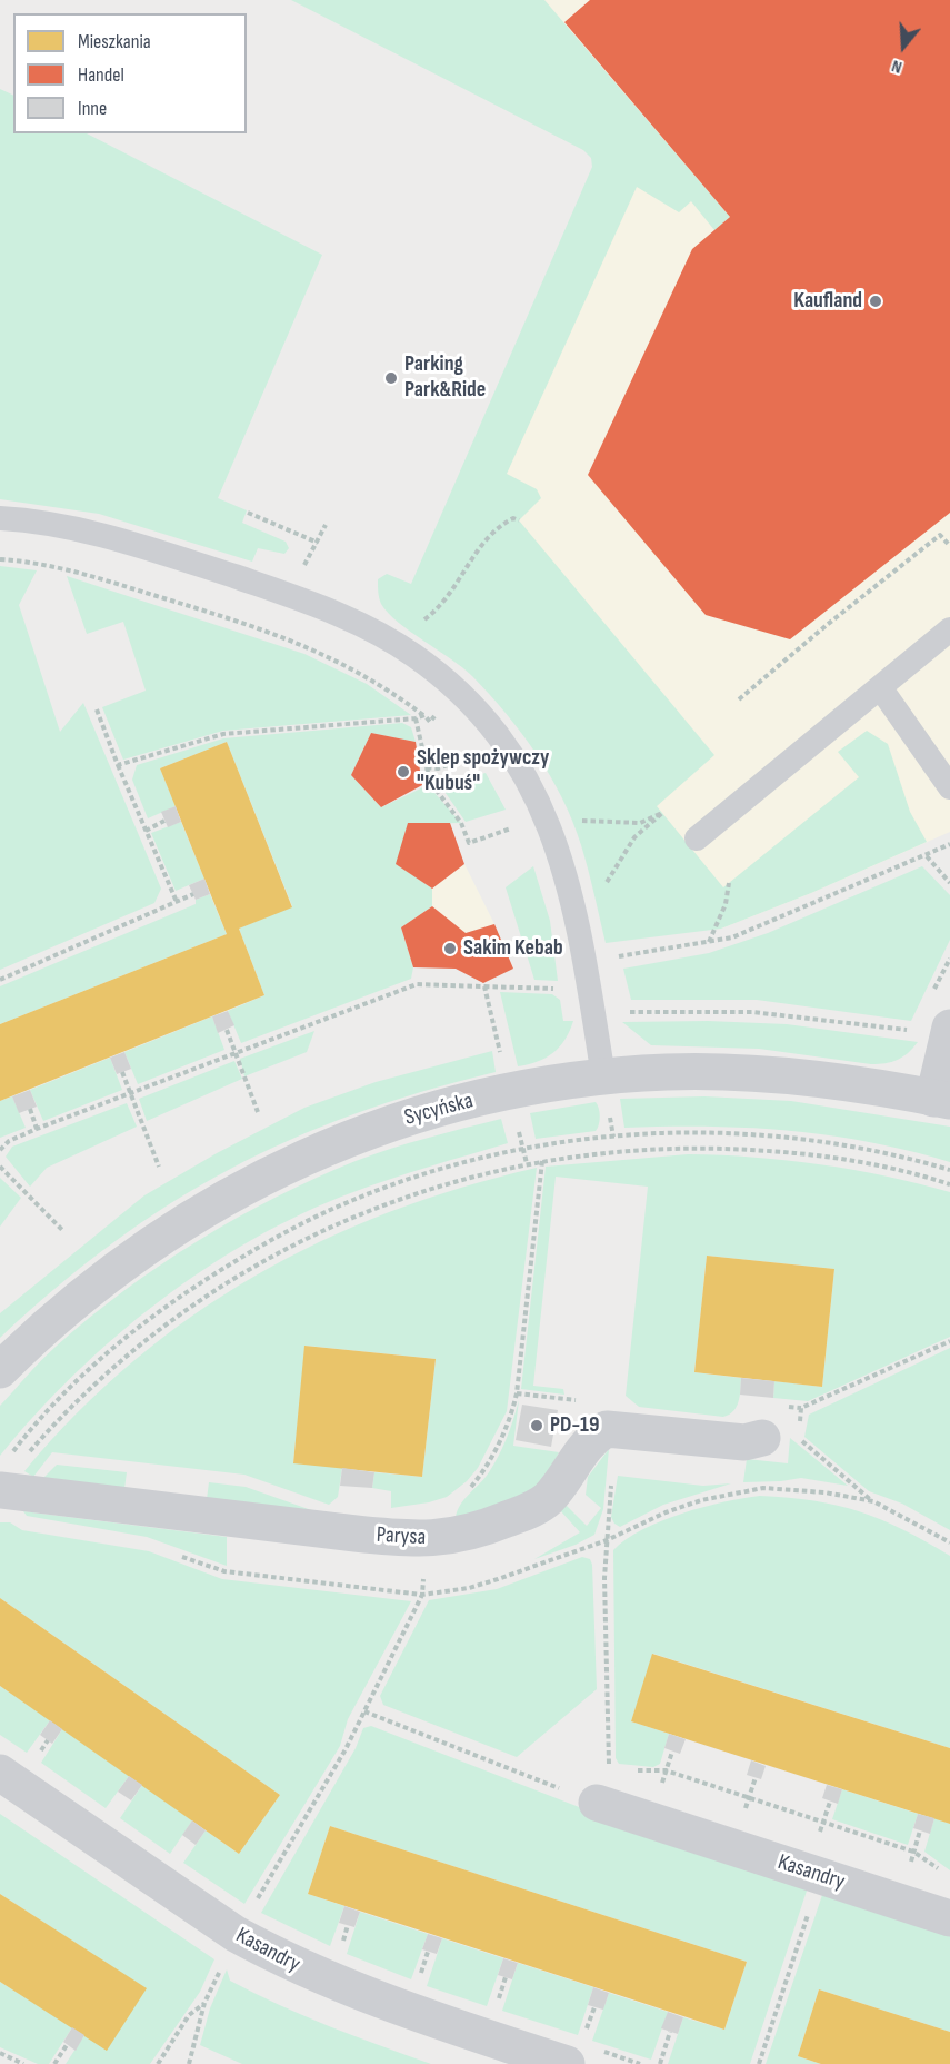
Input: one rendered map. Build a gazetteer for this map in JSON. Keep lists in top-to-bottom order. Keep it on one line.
{"streets":{"street":["Sycyńska","Parysa","Kasandry"]},"places":["Kaufland","Parking Park&Ride","Sklep spożywczy \"Kubuś\"","Sakim Kebab","PD-19"],"legend":["Mieszkania","Handel","Inne"],"north":"bottom"}
